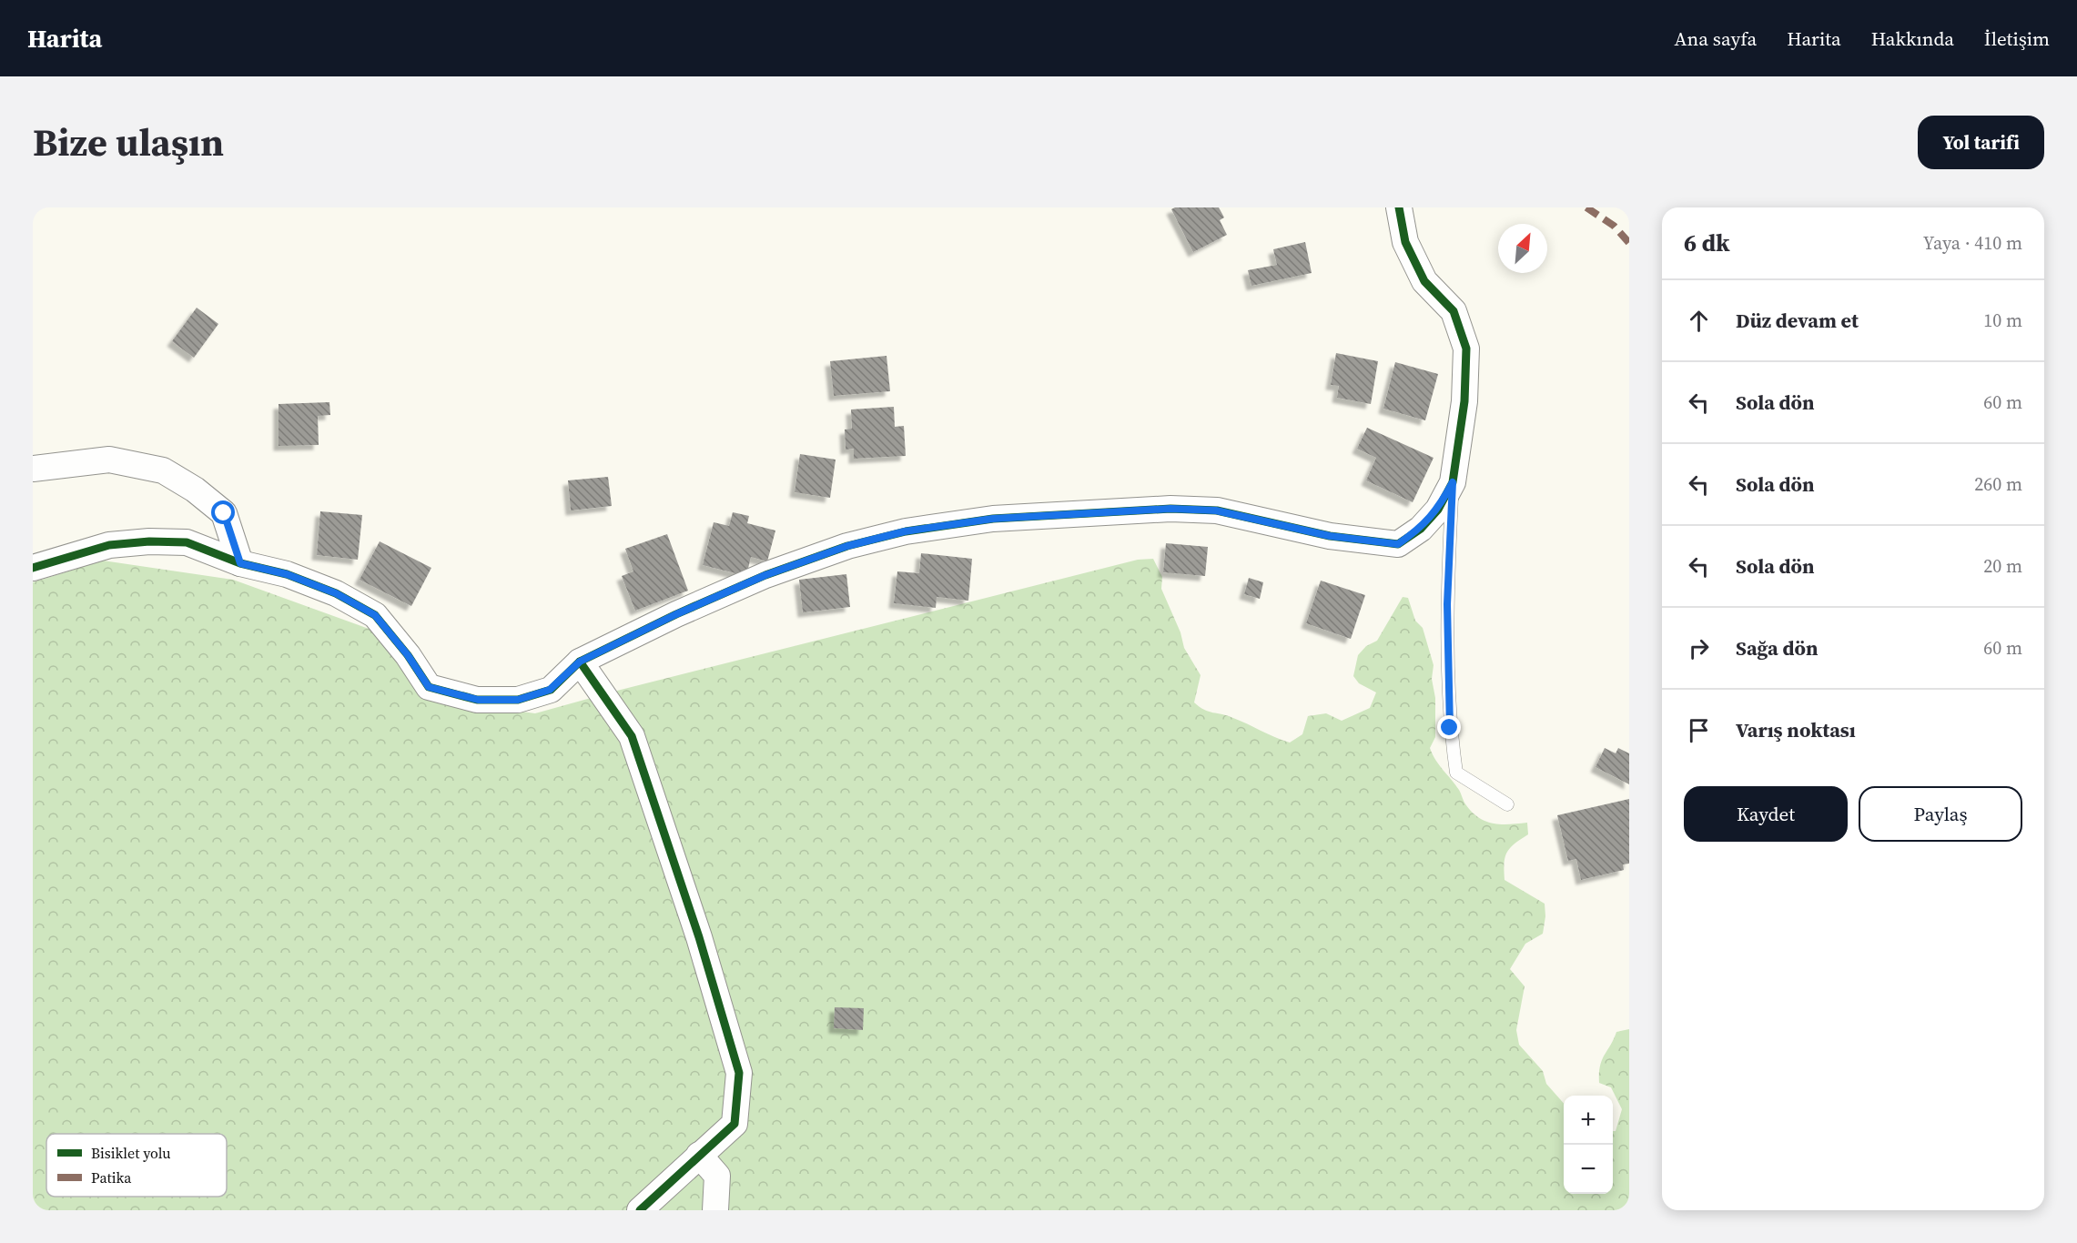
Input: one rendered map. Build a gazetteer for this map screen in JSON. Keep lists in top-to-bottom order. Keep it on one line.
{"legend":["Bisiklet yolu","Patika"],"north":"top right","page":{"header":"Harita","nav":["Ana sayfa","Harita","Hakkında","İletişim"],"title":"Bize ulaşın","buttons":["Yol tarifi",["Kaydet","Paylaş"]],"heading":["6 dk","Yaya · 410 m"],"list":[["Düz devam et","10 m"],["Sola dön","60 m"],["Sola dön","260 m"],["Sola dön","20 m"],["Sağa dön","60 m"],"Varış noktası"],"map_buttons":["+","−"]}}
